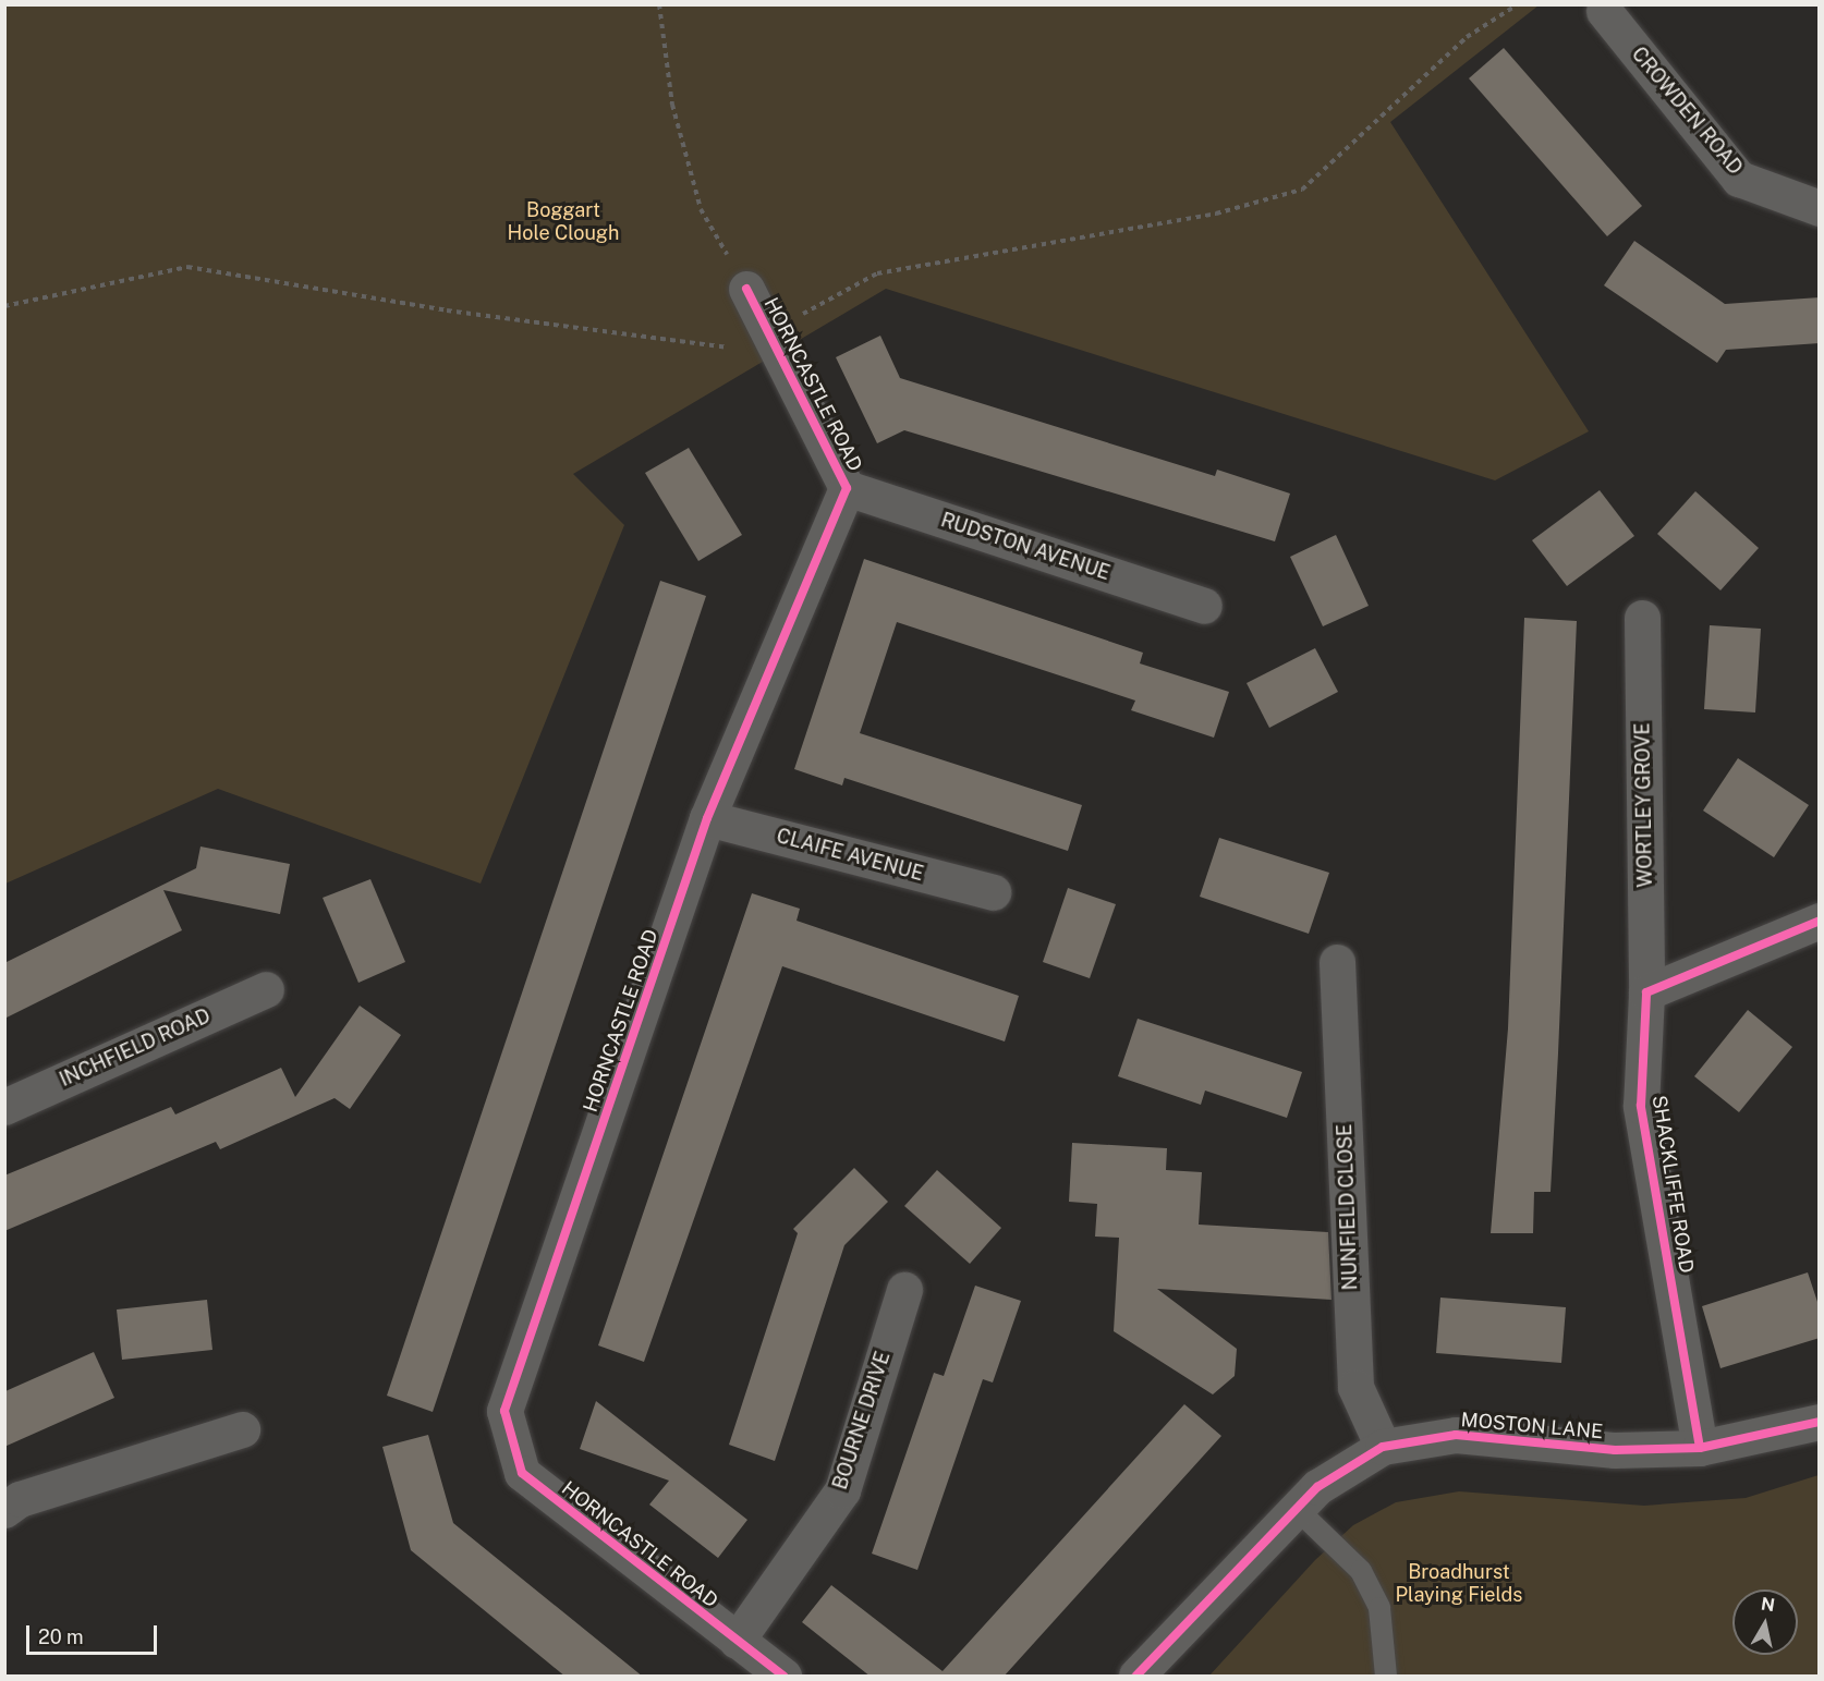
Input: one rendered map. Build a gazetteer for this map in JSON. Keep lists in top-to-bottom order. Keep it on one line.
{"streets":{"street":["CROWDEN ROAD","HORNCASTLE ROAD","RUDSTON AVENUE","WORTLEY GROVE","CLAIFE AVENUE","INCHFIELD ROAD","SHACKLIFFE ROAD","NUNFIELD CLOSE","BOURNE DRIVE","MOSTON LANE"]},"crossings":[["HORNCASTLE ROAD","RUDSTON AVENUE"],["HORNCASTLE ROAD","CLAIFE AVENUE"],["HORNCASTLE ROAD","BOURNE DRIVE"],["WORTLEY GROVE","SHACKLIFFE ROAD"],["SHACKLIFFE ROAD","MOSTON LANE"],["NUNFIELD CLOSE","MOSTON LANE"]],"parks":["Boggart Hole Clough","Broadhurst Playing Fields"],"scale_bar":"20 m","north":"top"}
